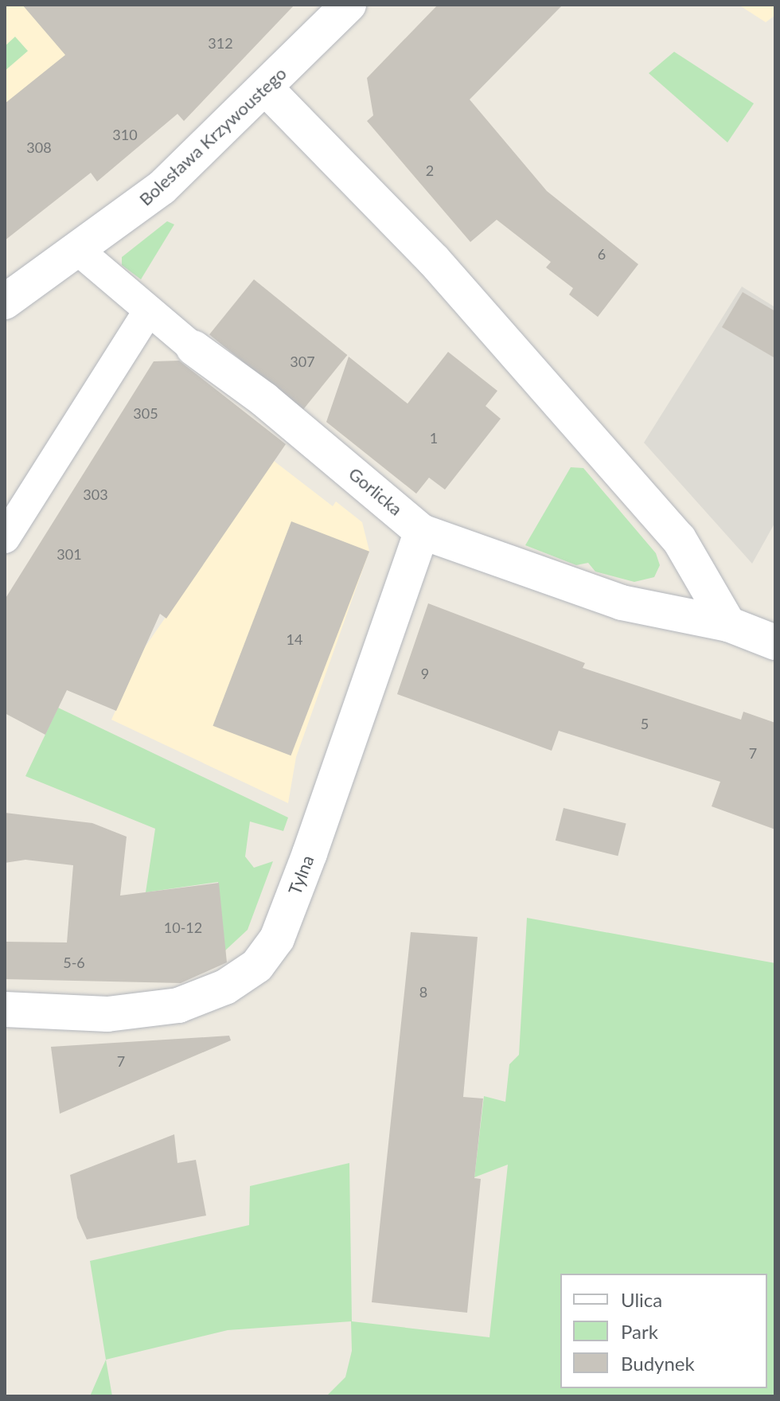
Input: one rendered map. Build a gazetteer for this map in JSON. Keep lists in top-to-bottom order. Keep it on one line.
{"streets":{"street":["Bolesława Krzywoustego","Gorlicka","Tylna"]},"crossings":[["Bolesława Krzywoustego","Gorlicka"],["Gorlicka","Tylna"]],"house_numbers":["312","310","308","2","6","307","305","1","303","301","14","9","5","7","10-12","5-6","8","7"],"legend":["Ulica","Park","Budynek"]}
